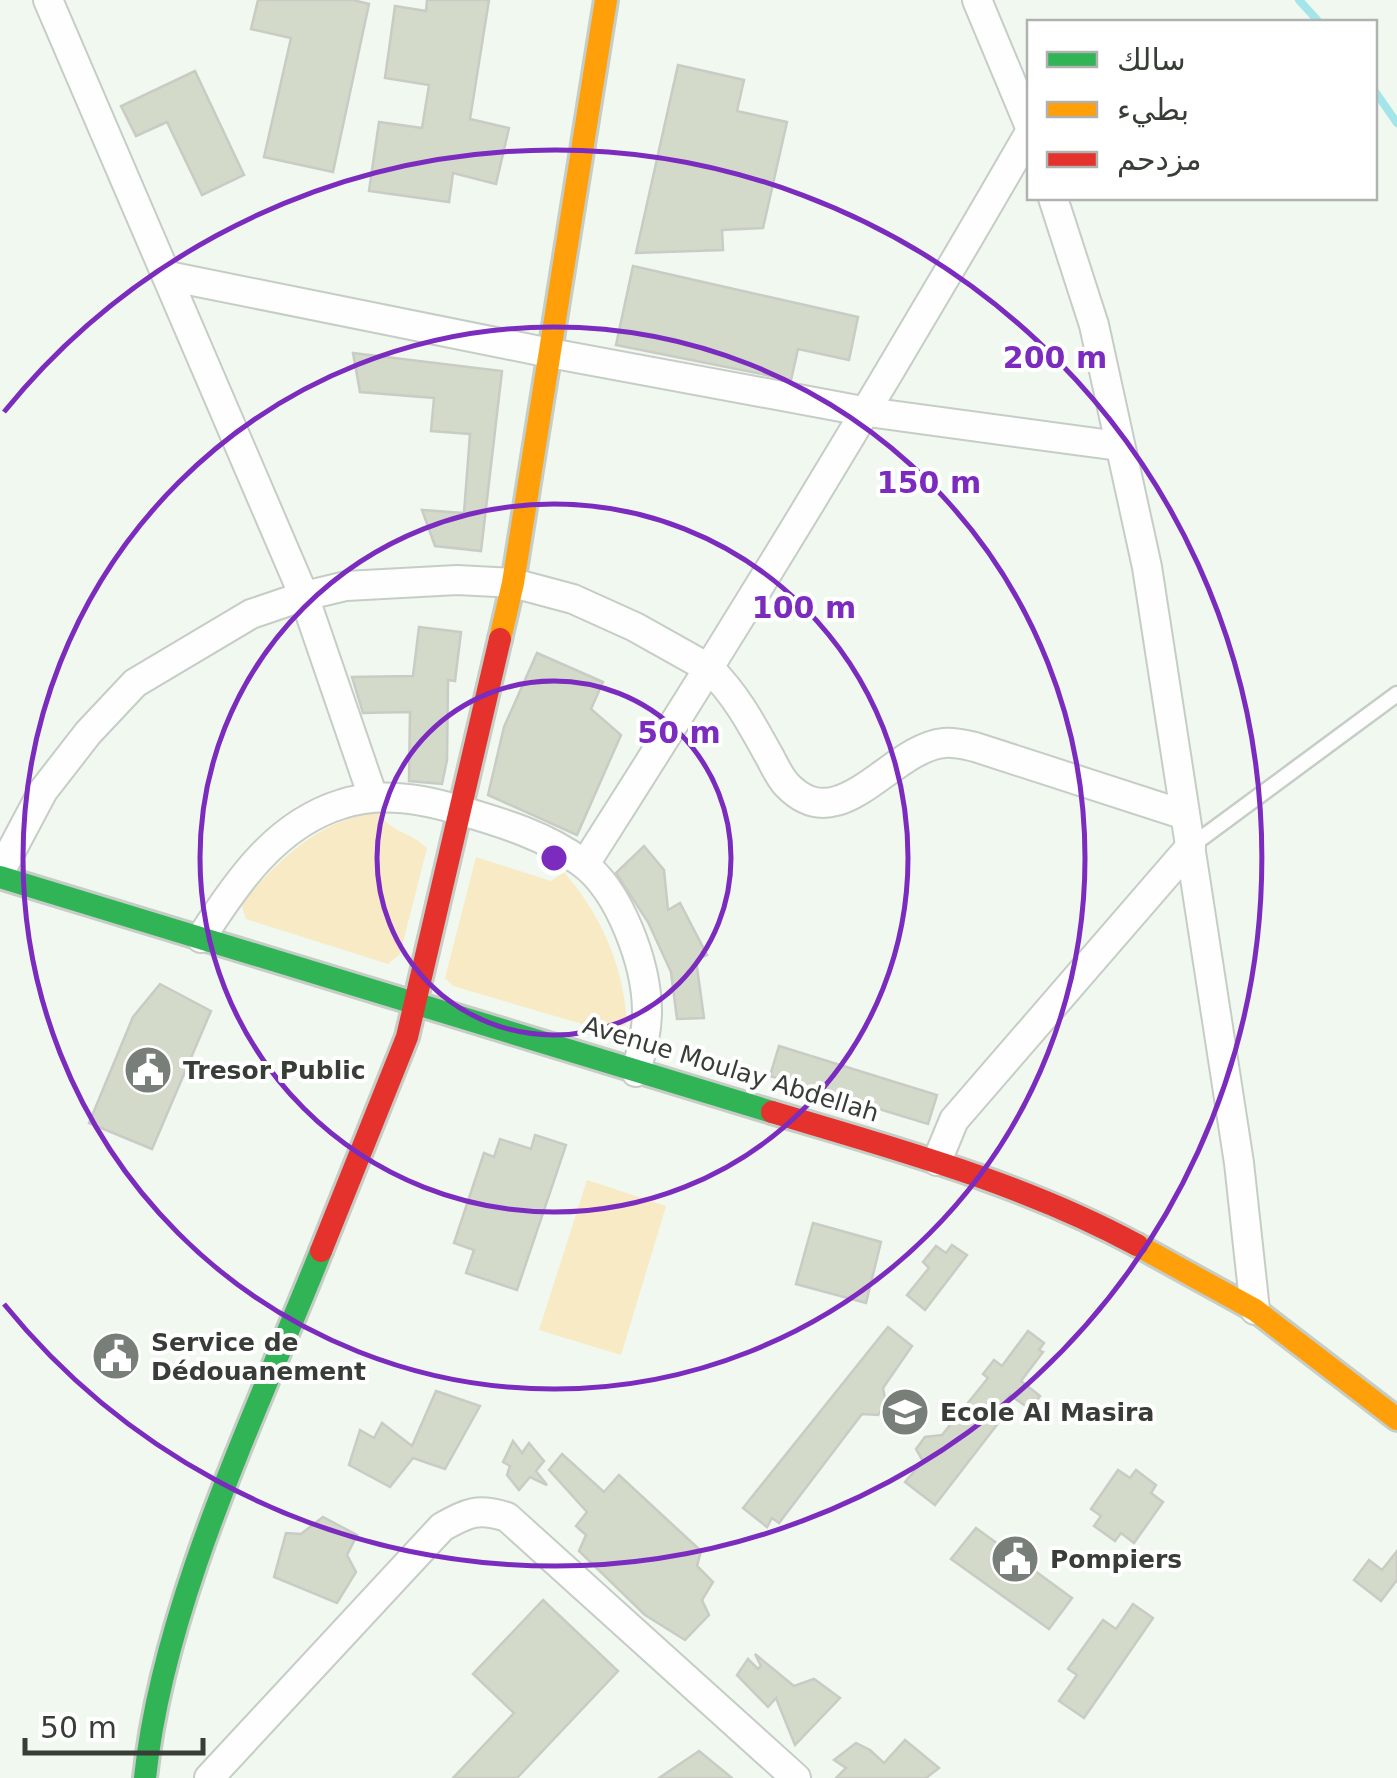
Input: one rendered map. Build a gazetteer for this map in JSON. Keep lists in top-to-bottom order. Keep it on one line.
{"streets":{"street":["Avenue Moulay Abdellah"]},"places":{"public building":["Tresor Public","Service de Dédouanement","Pompiers"],"school or university":["Ecole Al Masira"]},"legend":["سالك","بطيء","مزدحم"],"scale_bar":"50 m","rings":["200 m","150 m","100 m","50 m"]}
